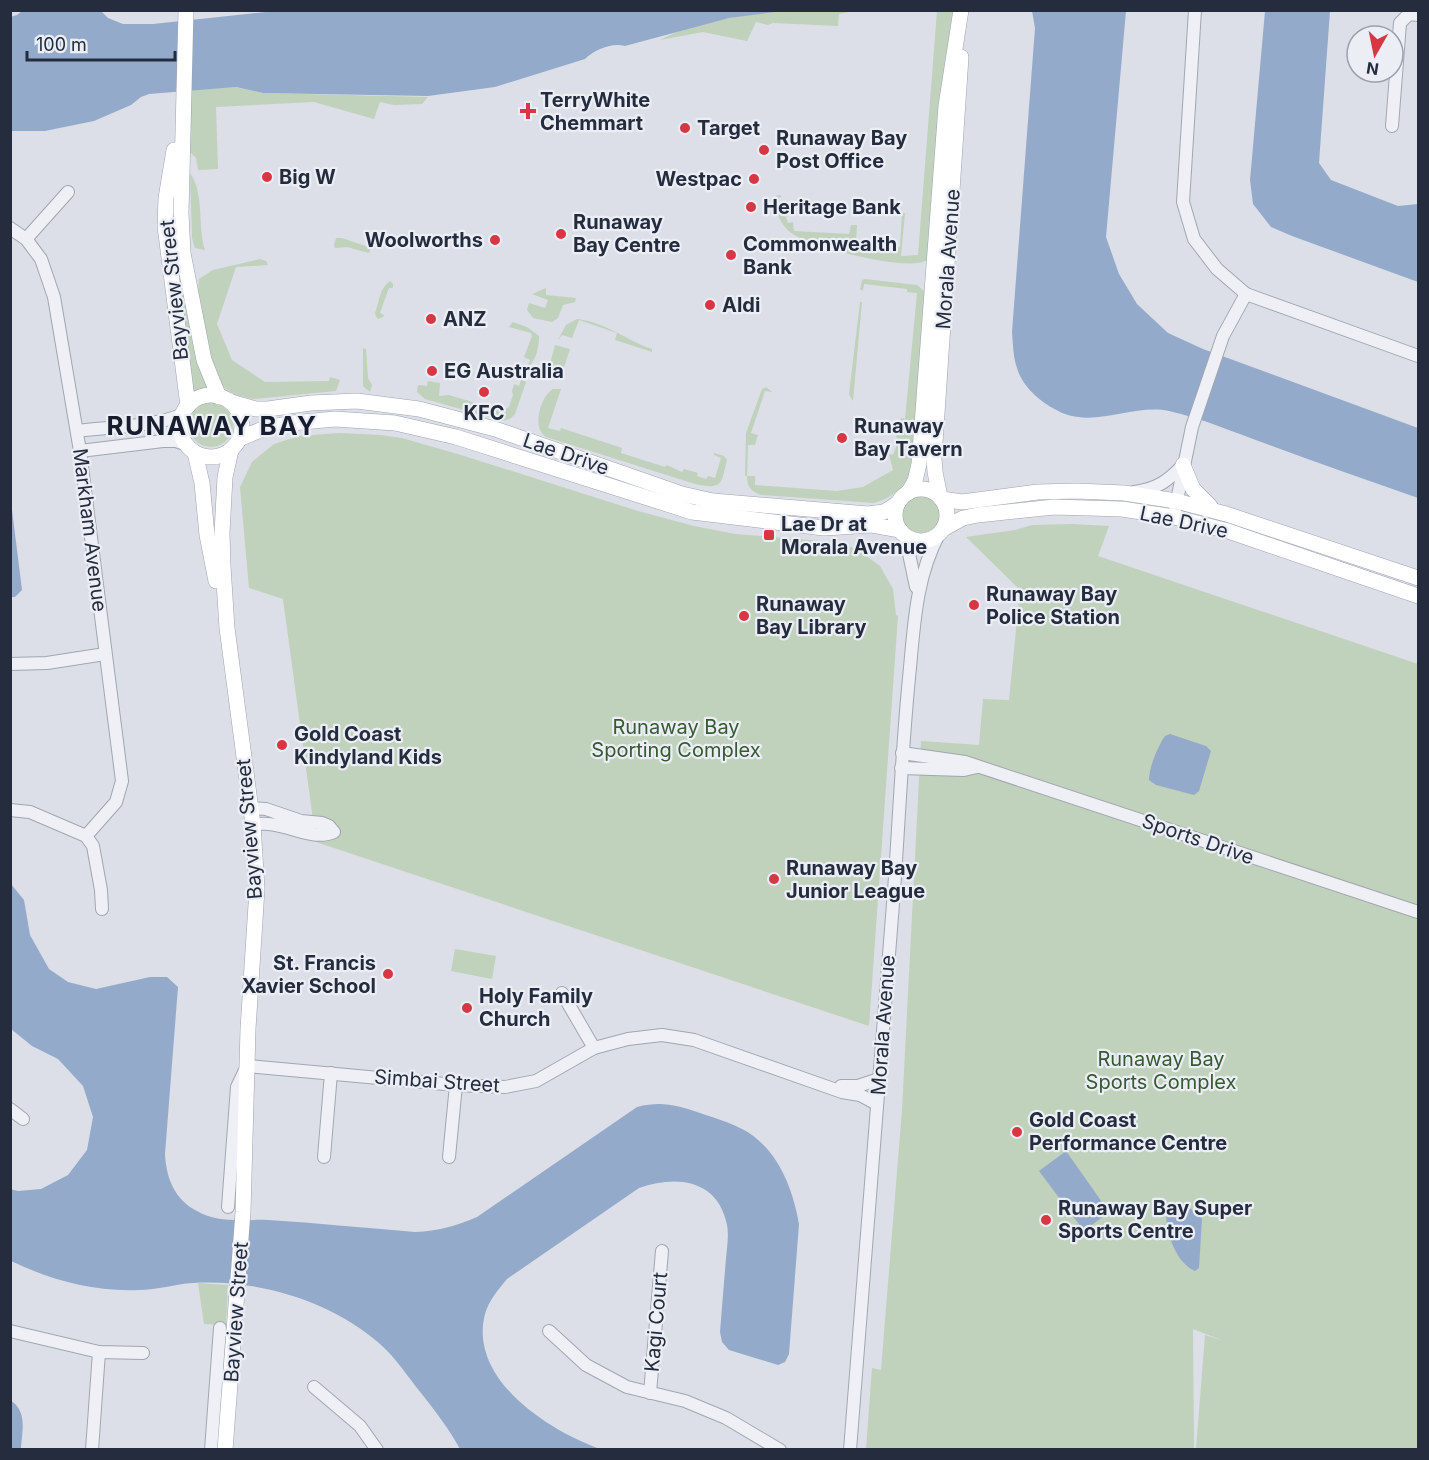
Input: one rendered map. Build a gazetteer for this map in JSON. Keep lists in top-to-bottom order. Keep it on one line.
{"streets":{"main road":["Morala Avenue","Bayview Street","Lae Drive"],"street":["Markham Avenue","Sports Drive","Simbai Street","Kagi Court"]},"crossings":[["Morala Avenue","Lae Drive"],["Morala Avenue","Sports Drive"],["Morala Avenue","Simbai Street"],["Bayview Street","Lae Drive"],["Bayview Street","Simbai Street"]],"districts":["RUNAWAY BAY"],"parks":["Runaway Bay Sporting Complex","Runaway Bay Sports Complex"],"places":{"health":["TerryWhite Chemmart"],"other":["Target","Runaway Bay Post Office","Big W","Westpac","Heritage Bank","Runaway Bay Centre","Woolworths","Commonwealth Bank","Aldi","ANZ","EG Australia","KFC","Runaway Bay Tavern","Runaway Bay Police Station","Runaway Bay Library","Gold Coast Kindyland Kids","Runaway Bay Junior League","St. Francis Xavier School","Holy Family Church","Gold Coast Performance Centre","Runaway Bay Super Sports Centre"],"transit":["Lae Dr at Morala Avenue"]},"scale_bar":"100 m","north":"bottom"}
